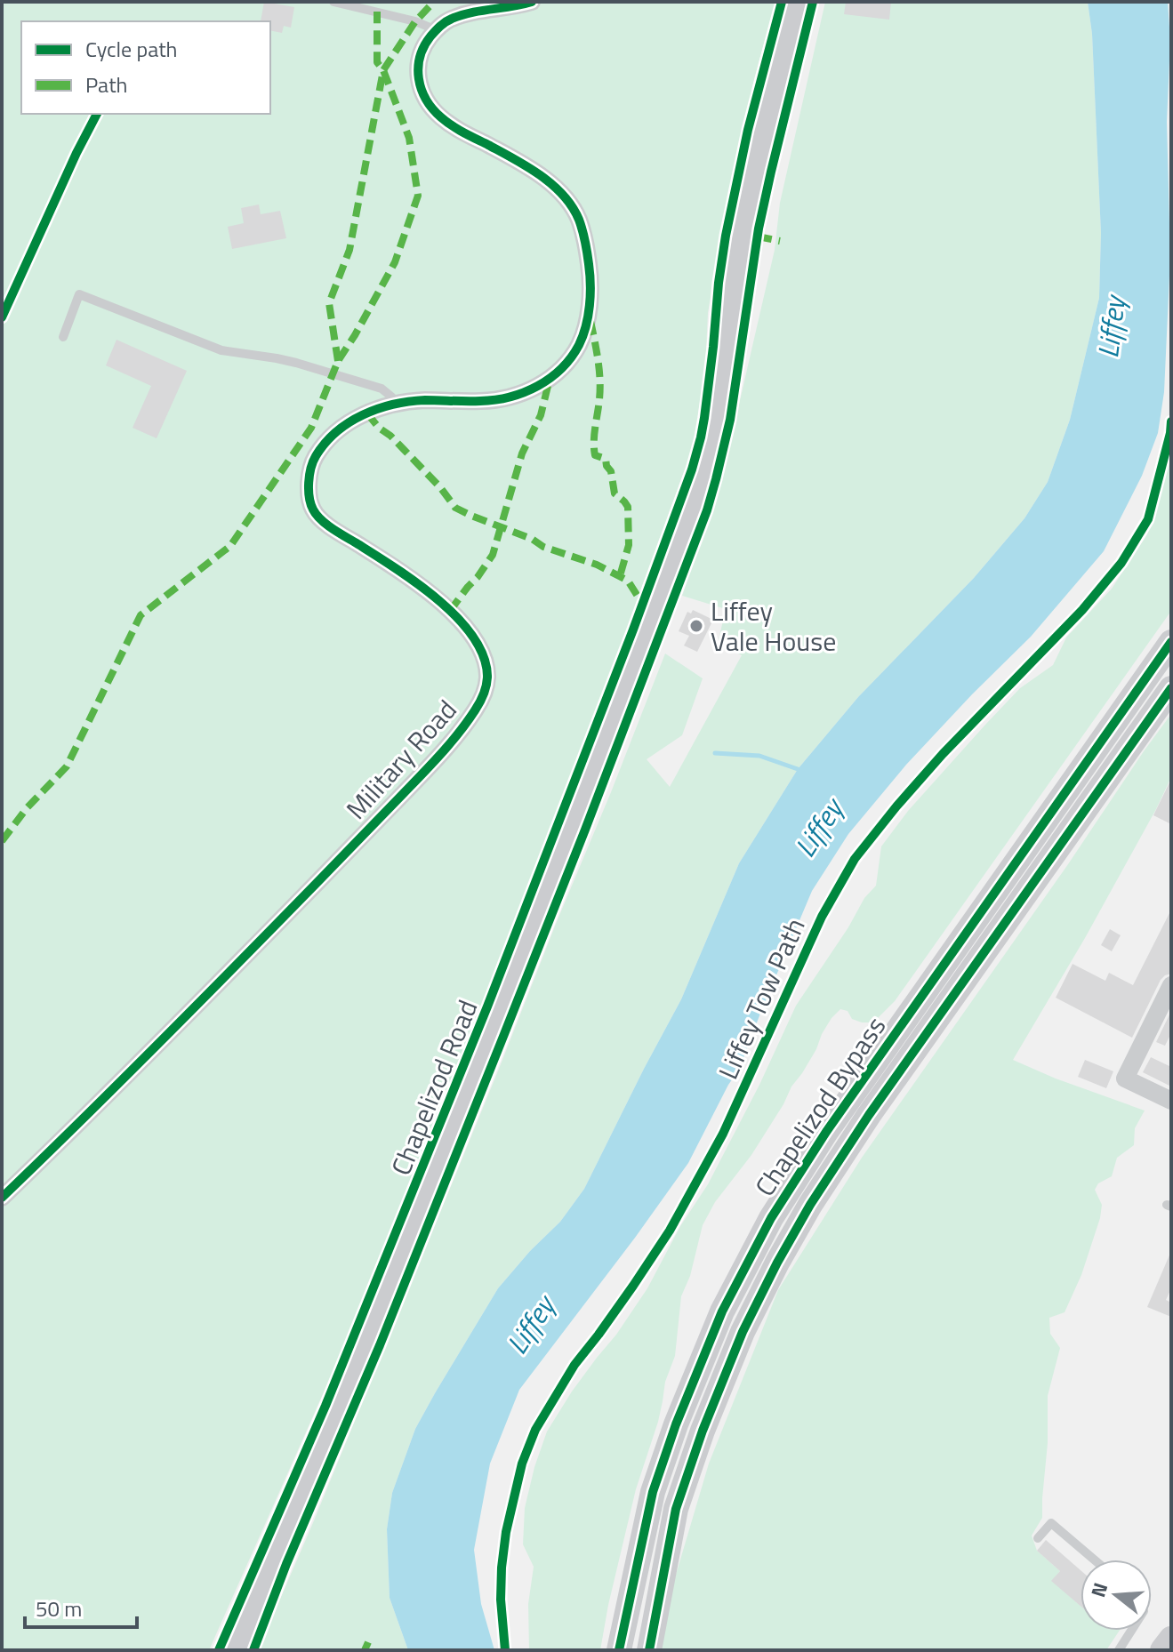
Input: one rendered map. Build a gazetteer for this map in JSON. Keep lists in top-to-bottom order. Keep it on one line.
{"streets":{"main road":["Chapelizod Road","Chapelizod Bypass"],"street":["Military Road"],"cycle path":["Liffey Tow Path"]},"water":["Liffey"],"places":["Liffey Vale House"],"legend":["Cycle path","Path"],"scale_bar":"50 m","north":"left"}
